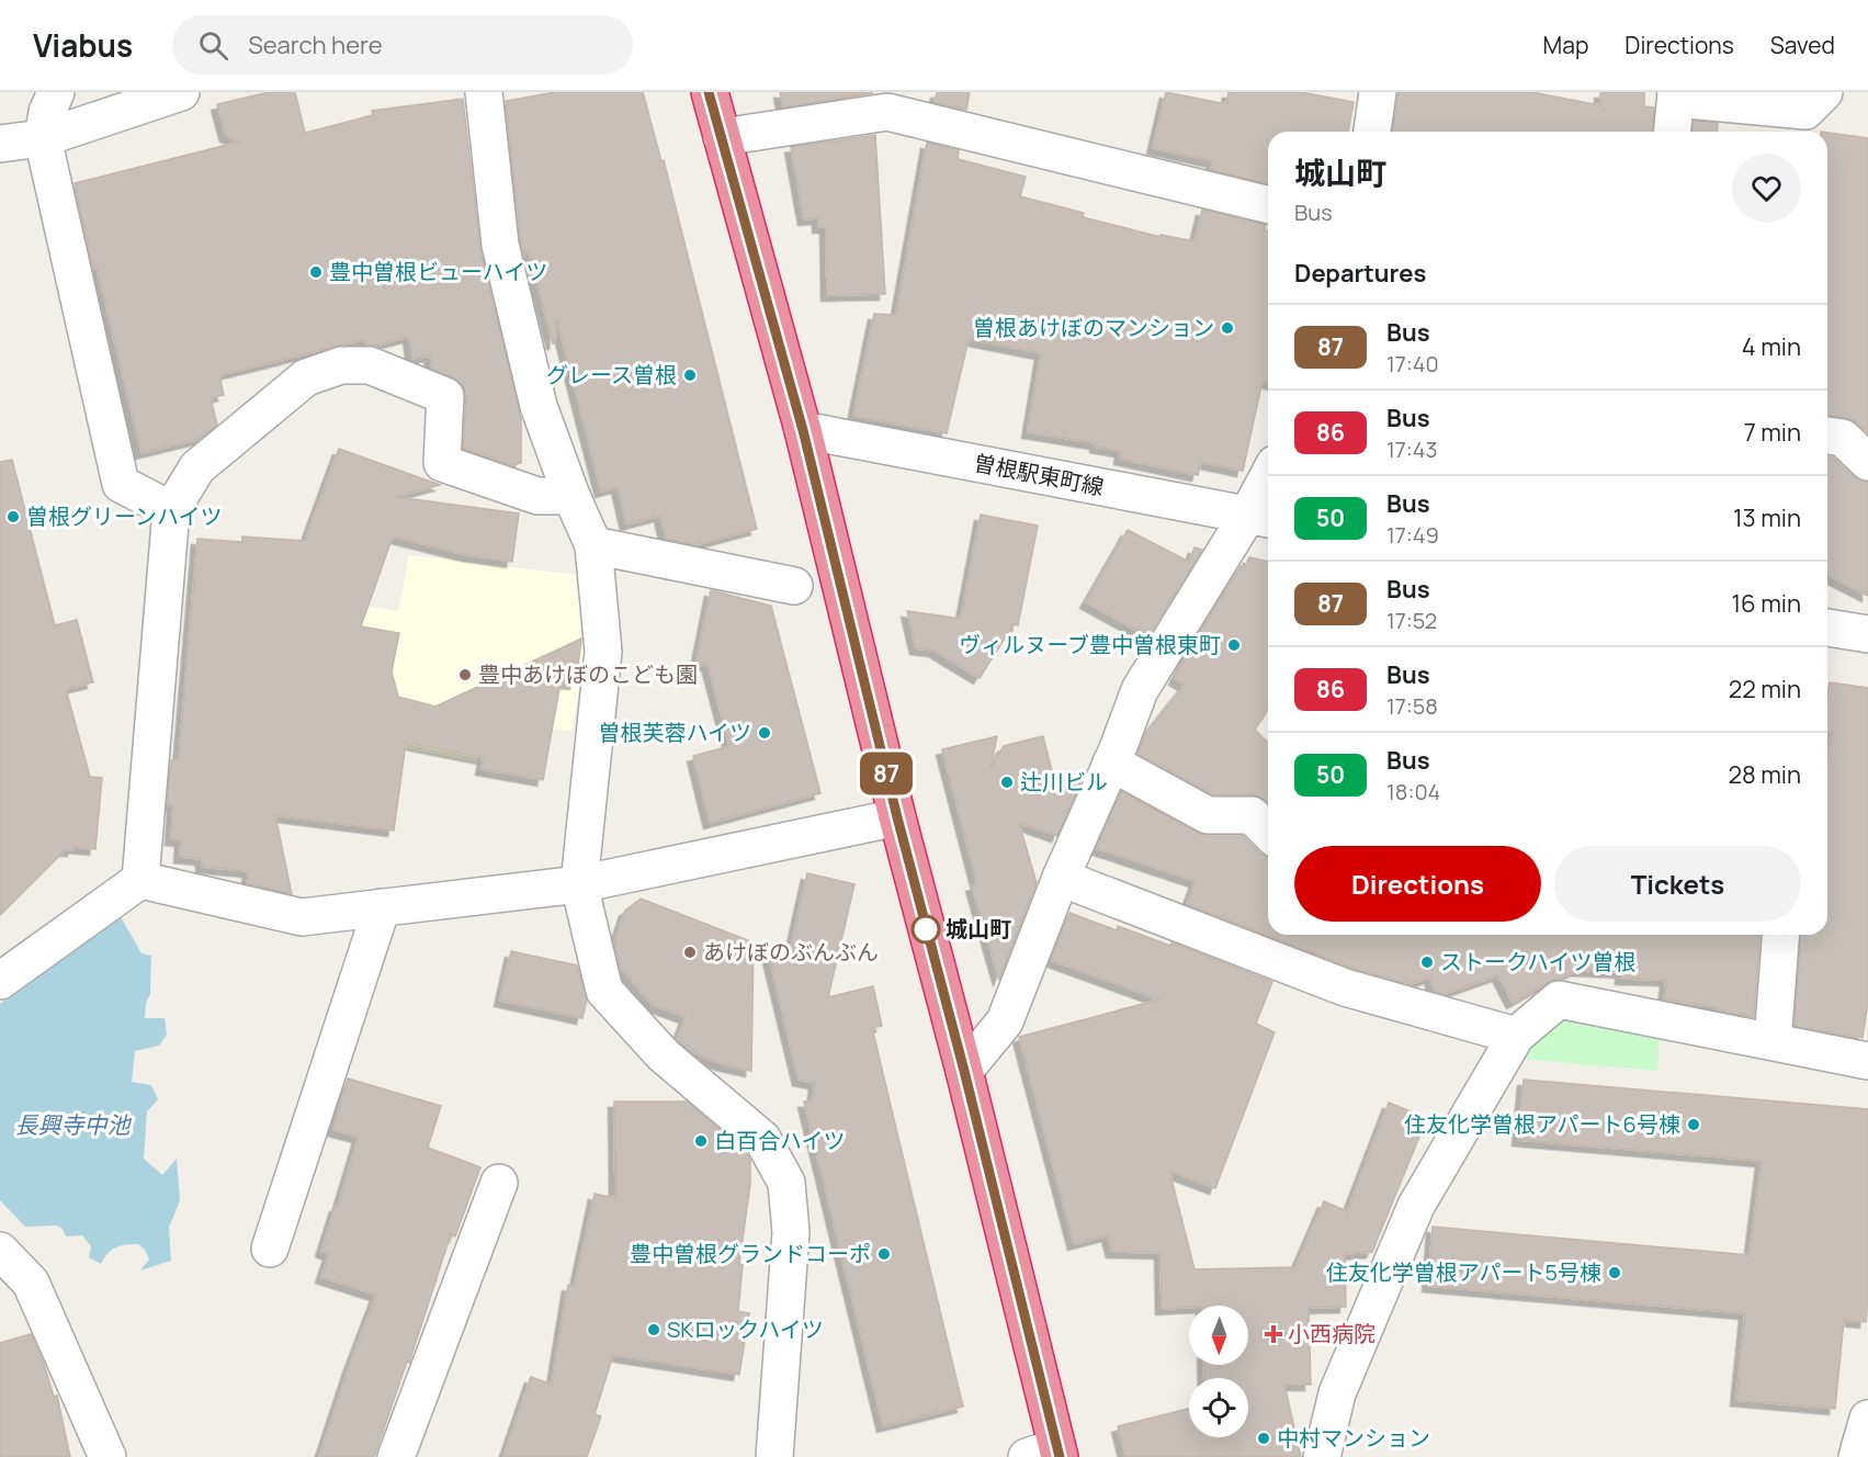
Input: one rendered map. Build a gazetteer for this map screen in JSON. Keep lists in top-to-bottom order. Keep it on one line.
{"streets":{"street":["曽根駅東町線"]},"water":["長興寺中池"],"places":{"other":["豊中曽根ビューハイツ","曽根あけぼのマンション","グレース曽根","曽根グリーンハイツ","ヴィルヌーブ豊中曽根東町","豊中あけぼのこども園","曽根芙蓉ハイツ","辻川ビル","城山町","あけぼのぶんぶん","ストークハイツ曽根","住友化学曽根アパート6号棟","白百合ハイツ","豊中曽根グランドコーポ","住友化学曽根アパート5号棟","SKロックハイツ","中村マンション"],"health":["小西病院"]},"lines":["bus line 87"],"north":"bottom","page":{"header":"Viabus","search":"Search here","nav":["Map","Directions","Saved"],"on_map":"87","heading":[["城山町","Bus"],"Departures"],"list":[{"mark":"87","name":"Bus","note":"17:40","value":"4 min"},{"mark":"86","name":"Bus","note":"17:43","value":"7 min"},{"mark":"50","name":"Bus","note":"17:49","value":"13 min"},{"mark":"87","name":"Bus","note":"17:52","value":"16 min"},{"mark":"86","name":"Bus","note":"17:58","value":"22 min"},{"mark":"50","name":"Bus","note":"18:04","value":"28 min"}],"buttons":["Directions","Tickets"]}}
